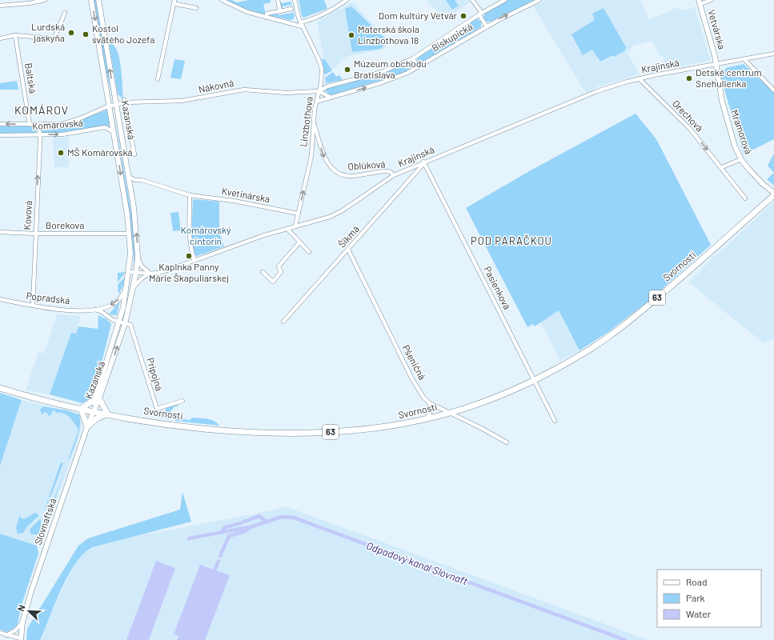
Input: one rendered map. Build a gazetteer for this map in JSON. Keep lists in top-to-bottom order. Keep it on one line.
{"streets":{"main road":["Vetvárska","Kazanská","Mramorová","Svornosti","63","Slovnaftská"],"street":["Biskupická","Krajinská","Baltská","Nákovná","Orechová","Linzbothova","Komárovská","Oblúková","Kvetinárska","Kovová","Borekova","Šikmá","Pasienková","Popradská","Pšeničná","Prípojná"]},"crossings":[["Vetvárska","Krajinská"],["Vetvárska","Mramorová"],["Biskupická","Nákovná"],["Biskupická","Linzbothova"],["Krajinská","Orechová"],["Krajinská","Kazanská"],["Krajinská","Linzbothova"],["Krajinská","Mramorová"],["Krajinská","Oblúková"],["Krajinská","Šikmá"],["Krajinská","Pasienková"],["Baltská","Komárovská"],["Nákovná","Kazanská"],["Nákovná","Linzbothova"],["Nákovná","Komárovská"],["Kazanská","Komárovská"],["Kazanská","Kvetinárska"],["Kazanská","Borekova"],["Kazanská","Svornosti"],["Kazanská","Popradská"],["Kazanská","Prípojná"],["Kazanská","Slovnaftská"],["Linzbothova","Oblúková"],["Linzbothova","Kvetinárska"],["Komárovská","Kovová"],["Mramorová","Svornosti"],["Kovová","Borekova"],["Kovová","Popradská"],["Šikmá","Pasienková"],["Šikmá","Pšeničná"],["Svornosti","Pasienková"],["Svornosti","Pšeničná"],["Svornosti","Slovnaftská"],["Popradská","Prípojná"]],"one_way":["Orechová","Linzbothova","Oblúková","Kovová"],"districts":["KOMÁROV","POD PARAČKOU"],"water":["Odpadový kanál Slovnaft"],"parks":["Komárovský cintorín"],"places":["Dom kultúry Vetvár","Lurdská jaskyňa","Kostol svätého Jozefa","Materská škola Linzbothova 18","Múzeum obchodu Bratislava","Detské centrum Snehulienka","MŠ Komárovská","Kaplnka Panny Márie Škapuliarskej"],"legend":["Road","Park","Water"],"north":"top left"}
